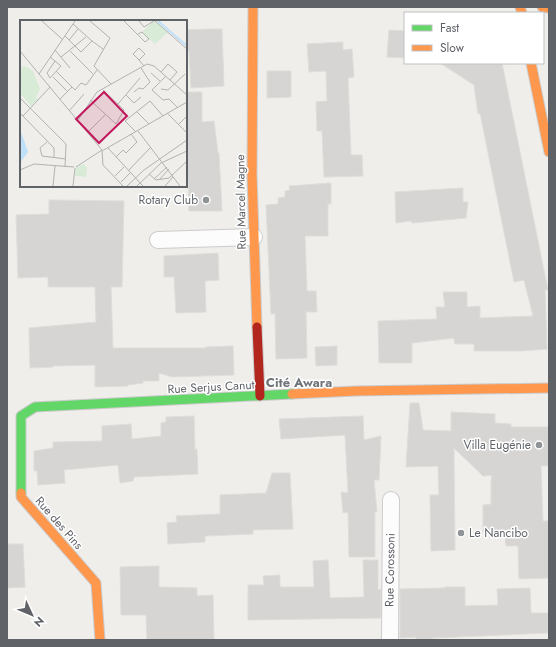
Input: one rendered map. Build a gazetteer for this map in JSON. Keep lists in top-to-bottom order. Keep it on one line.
{"streets":{"street":["Rue Marcel Magne","Rue Serjus Canut","Rue des Pins","Rue Corossoni"]},"crossings":[["Rue Marcel Magne","Rue Serjus Canut"],["Rue Serjus Canut","Rue des Pins"]],"districts":["Cité Awara"],"places":["Rotary Club","Villa Eugénie","Le Nancibo"],"legend":["Fast","Slow"],"north":"bottom right"}
